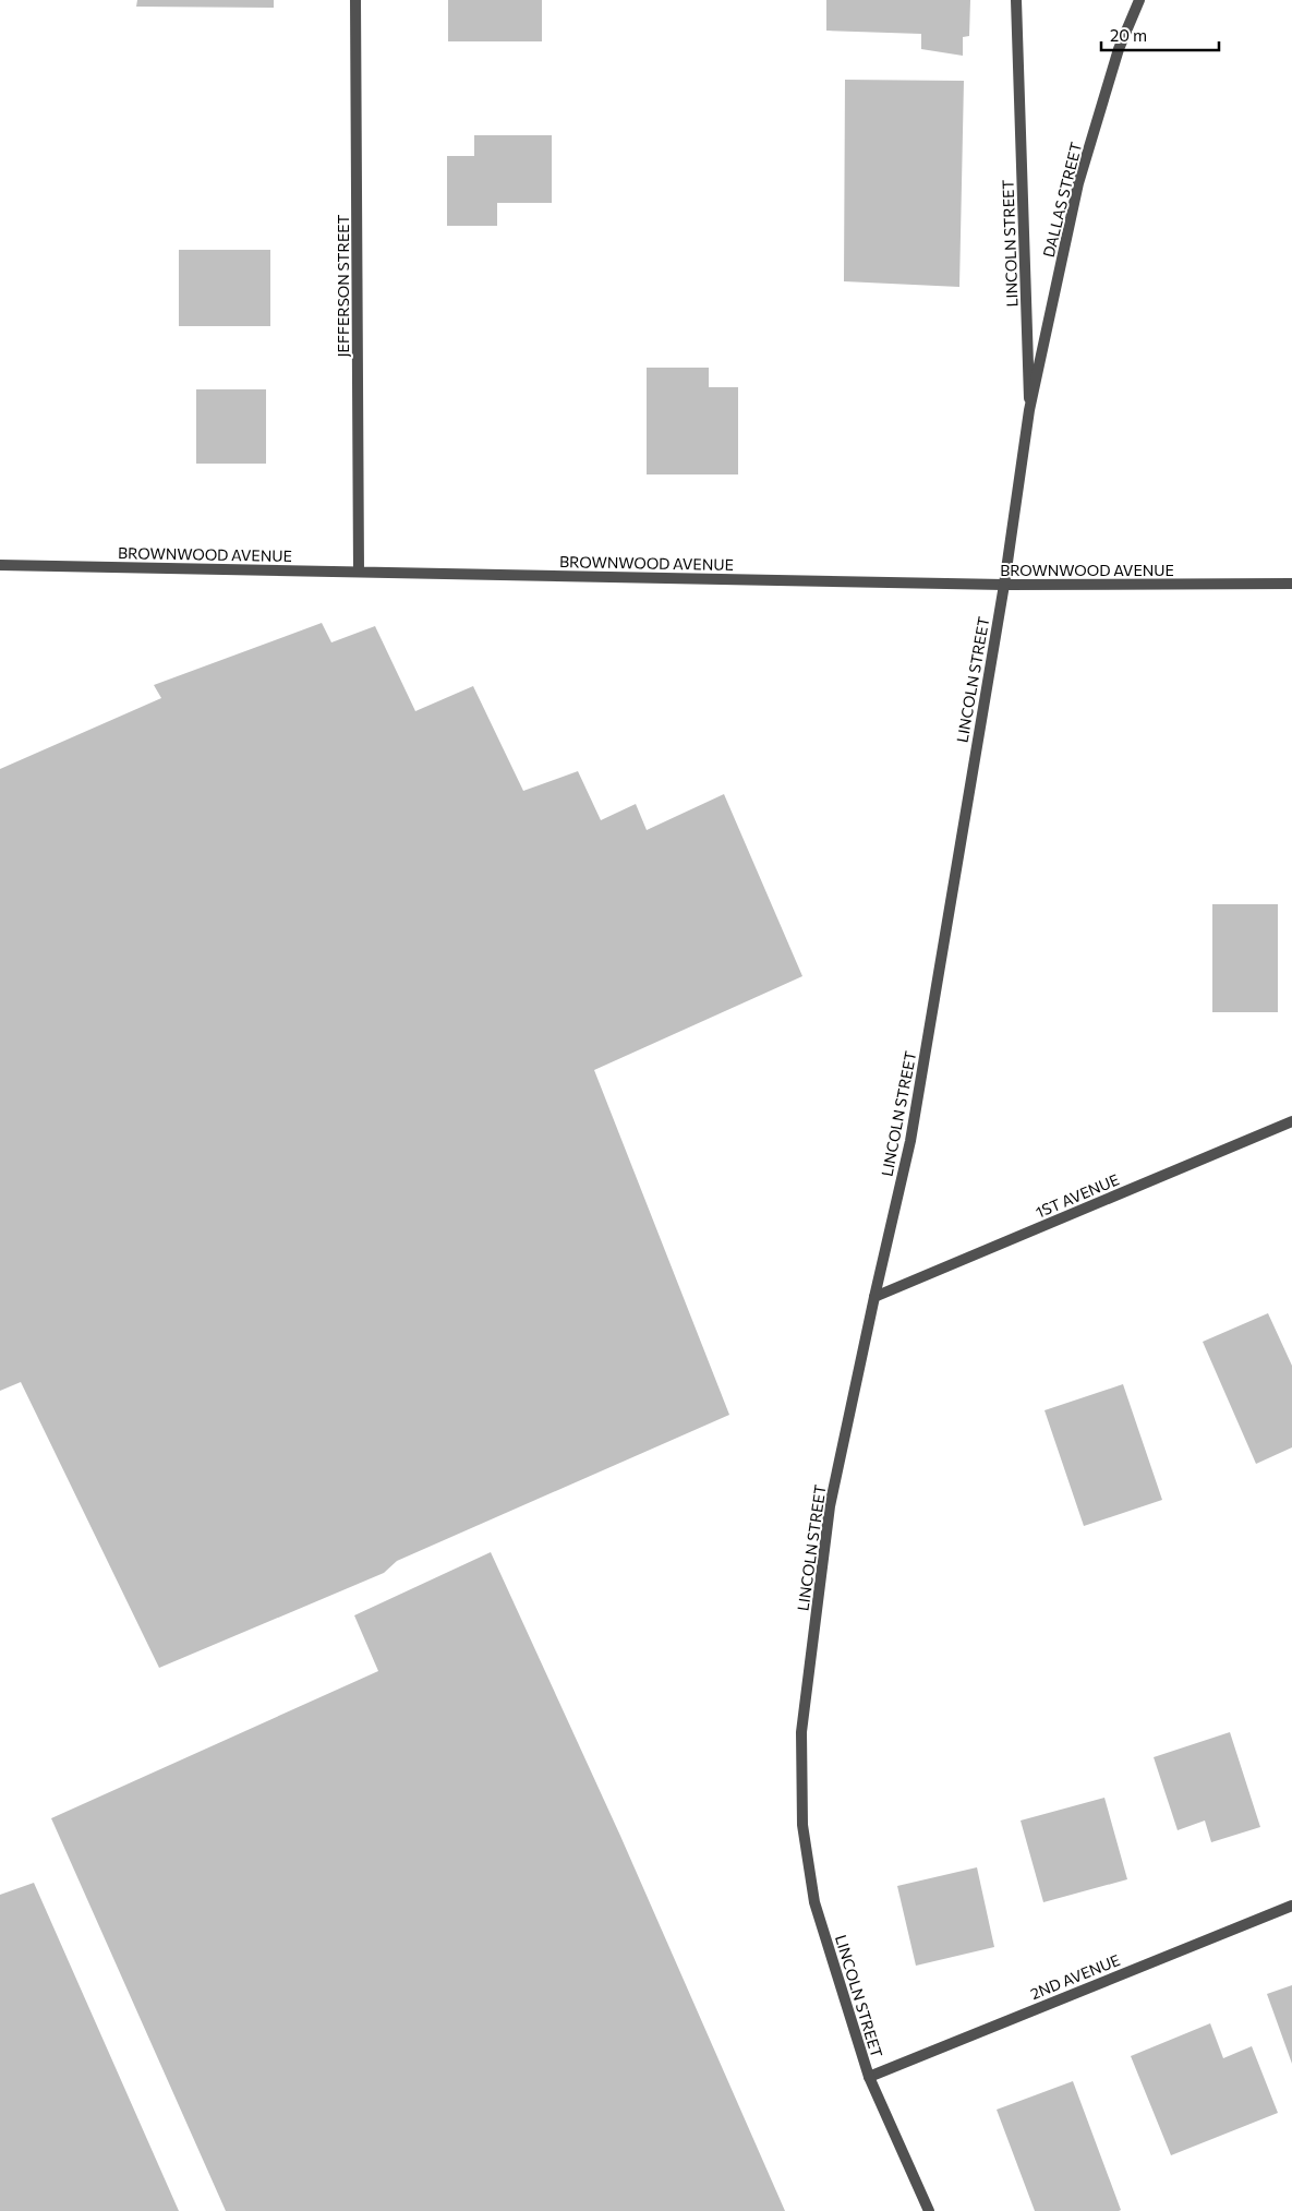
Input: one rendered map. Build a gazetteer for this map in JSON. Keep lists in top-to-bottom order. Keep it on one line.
{"streets":{"street":["DALLAS STREET","LINCOLN STREET","JEFFERSON STREET","BROWNWOOD AVENUE","1ST AVENUE","2ND AVENUE"]},"crossings":[["DALLAS STREET","LINCOLN STREET"],["LINCOLN STREET","BROWNWOOD AVENUE"],["LINCOLN STREET","1ST AVENUE"],["LINCOLN STREET","2ND AVENUE"],["JEFFERSON STREET","BROWNWOOD AVENUE"]],"scale_bar":"20 m"}
